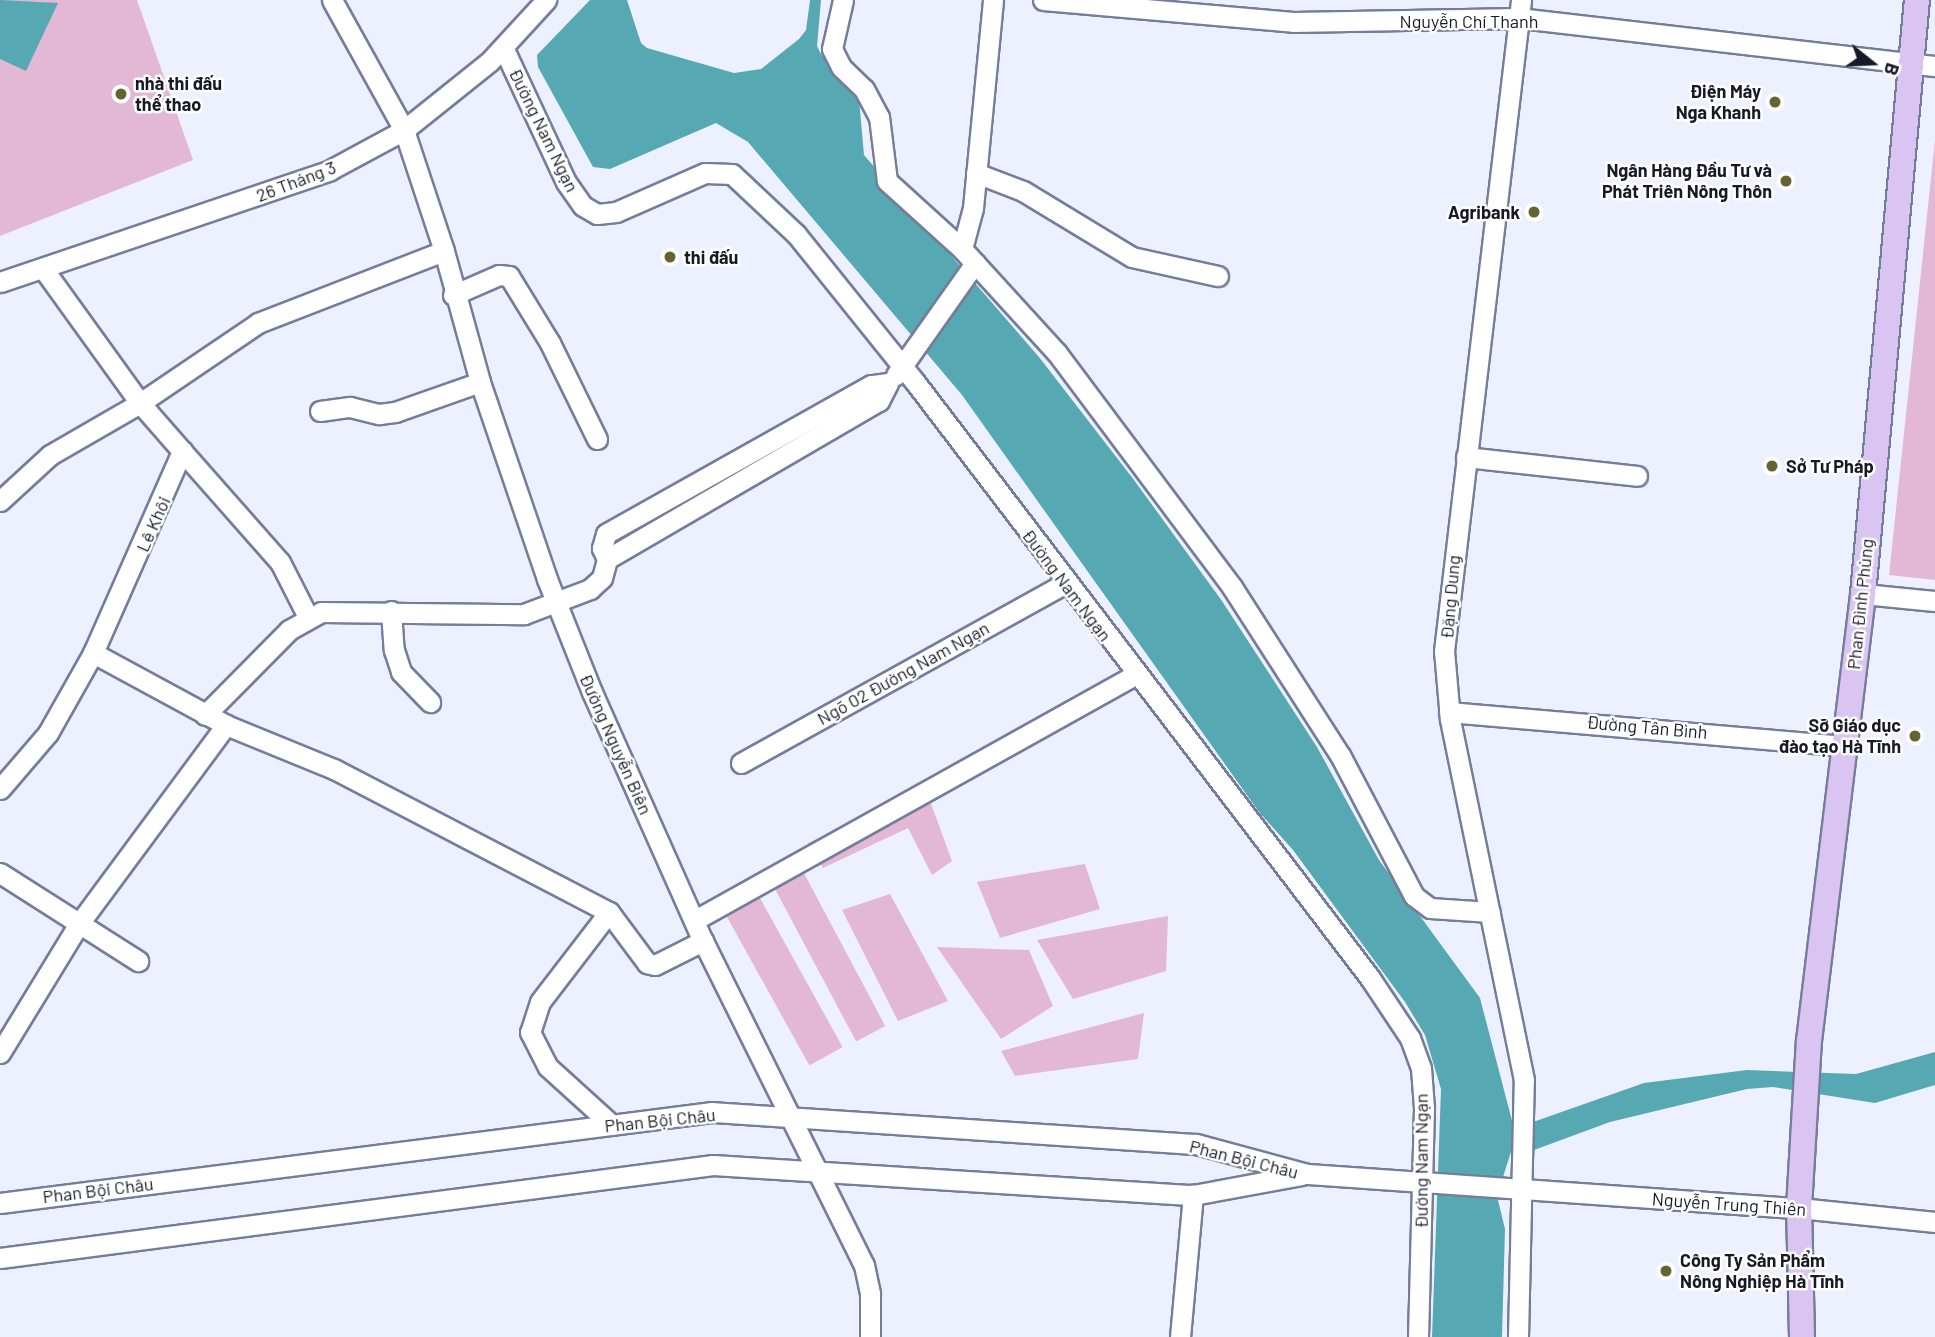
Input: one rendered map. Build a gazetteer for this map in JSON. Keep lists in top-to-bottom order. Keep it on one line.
{"streets":{"main road":["Phan Đình Phùng"],"street":["Nguyễn Chí Thanh","Đường Nam Ngạn","26 Tháng 3","Lê Khôi","Đặng Dung","Ngõ 02 Đường Nam Ngạn","Đường Tân Bình","Đường Nguyễn Biên","Phan Bội Châu","Nguyễn Trung Thiên"]},"crossings":[["Nguyễn Chí Thanh","Đặng Dung"],["Nguyễn Chí Thanh","Phan Đình Phùng"],["Đường Nam Ngạn","26 Tháng 3"],["Đường Nam Ngạn","Ngõ 02 Đường Nam Ngạn"],["Đường Nam Ngạn","Nguyễn Trung Thiên"],["26 Tháng 3","Đường Nguyễn Biên"],["Đặng Dung","Đường Tân Bình"],["Đặng Dung","Nguyễn Trung Thiên"],["Phan Đình Phùng","Đường Tân Bình"],["Phan Đình Phùng","Nguyễn Trung Thiên"],["Đường Nguyễn Biên","Phan Bội Châu"],["Phan Bội Châu","Nguyễn Trung Thiên"]],"places":["nhà thi đấu thể thao","Điện Máy Nga Khanh","Ngân Hàng Đầu Tư và Phát Triên Nông Thôn","Agribank","thi đấu","Sở Tư Pháp","Sỡ Giáo dục đào tạo Hà Tĩnh","Công Ty Sản Phẩm Nông Nghiệp Hà Tĩnh"],"north":"right"}
